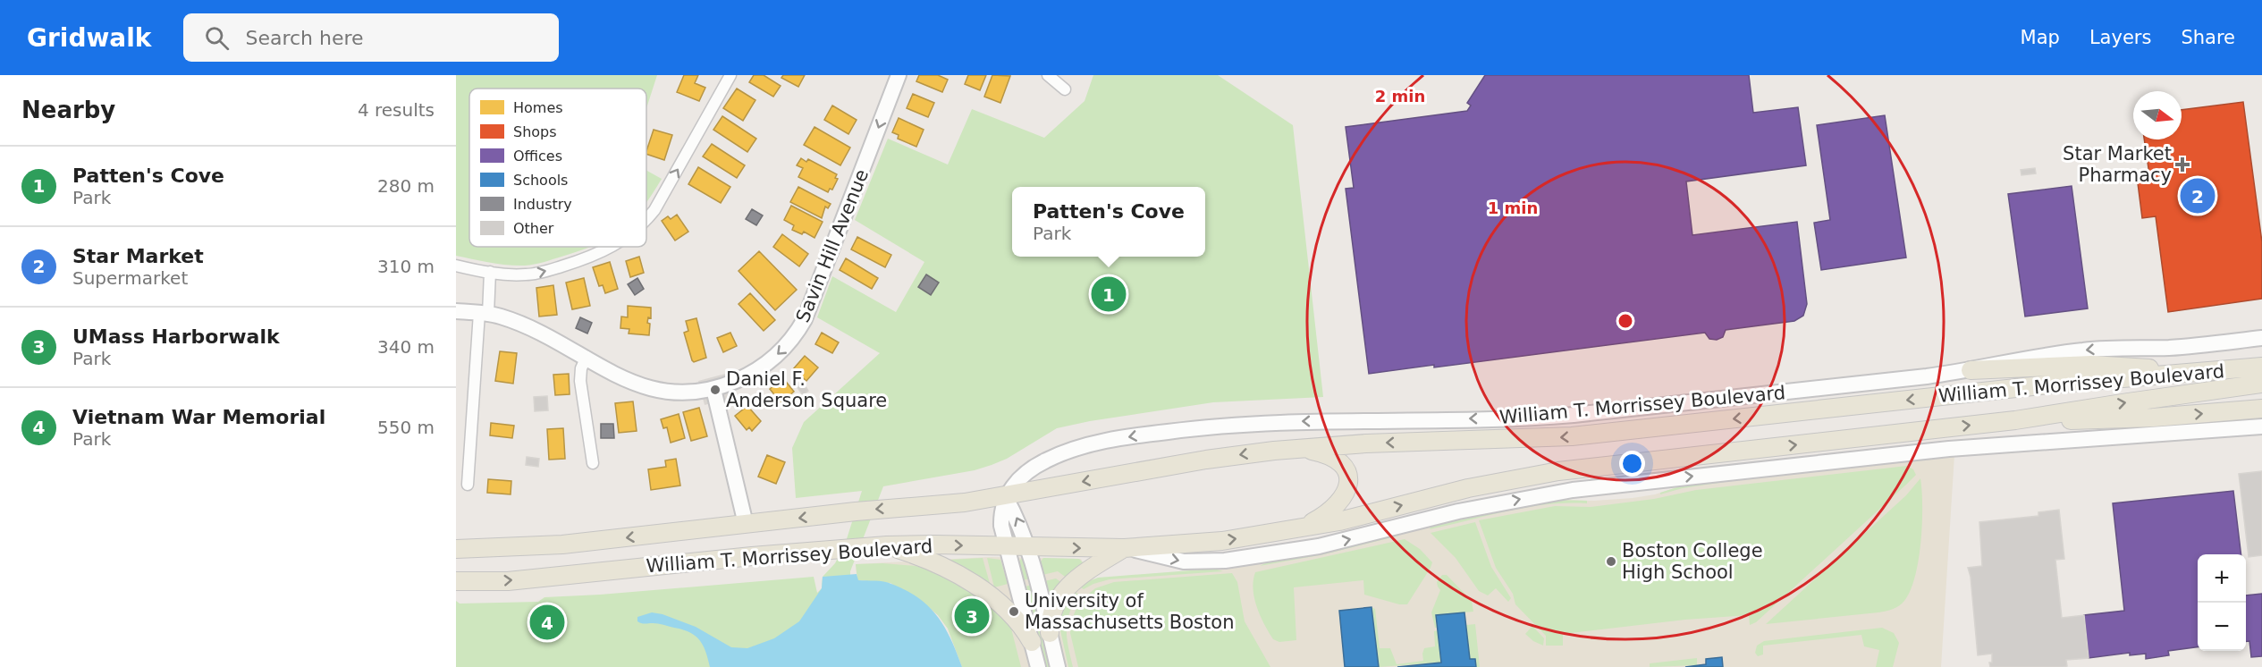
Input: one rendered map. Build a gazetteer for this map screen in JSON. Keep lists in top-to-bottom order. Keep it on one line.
{"streets":{"main road":["William T. Morrissey Boulevard"],"street":["Savin Hill Avenue"]},"one_way":["Savin Hill Avenue"],"places":{"health":["Star Market Pharmacy"],"other":["Daniel F. Anderson Square","Boston College High School","University of Massachusetts Boston"]},"legend":["Homes","Shops","Offices","Schools","Industry","Other"],"north":"right","page":{"header":"Gridwalk","search":"Search here","nav":["Map","Layers","Share"],"heading":["Nearby","4 results"],"list":[{"mark":"1","name":"Patten's Cove","note":"Park","value":"280 m"},{"mark":"2","name":"Star Market","note":"Supermarket","value":"310 m"},{"mark":"3","name":"UMass Harborwalk","note":"Park","value":"340 m"},{"mark":"4","name":"Vietnam War Memorial","note":"Park","value":"550 m"}],"pins":["2","1","3","4"],"popup":["Patten's Cove","Park"],"map_buttons":["+","−"]},"rings":["2 min","1 min"]}
